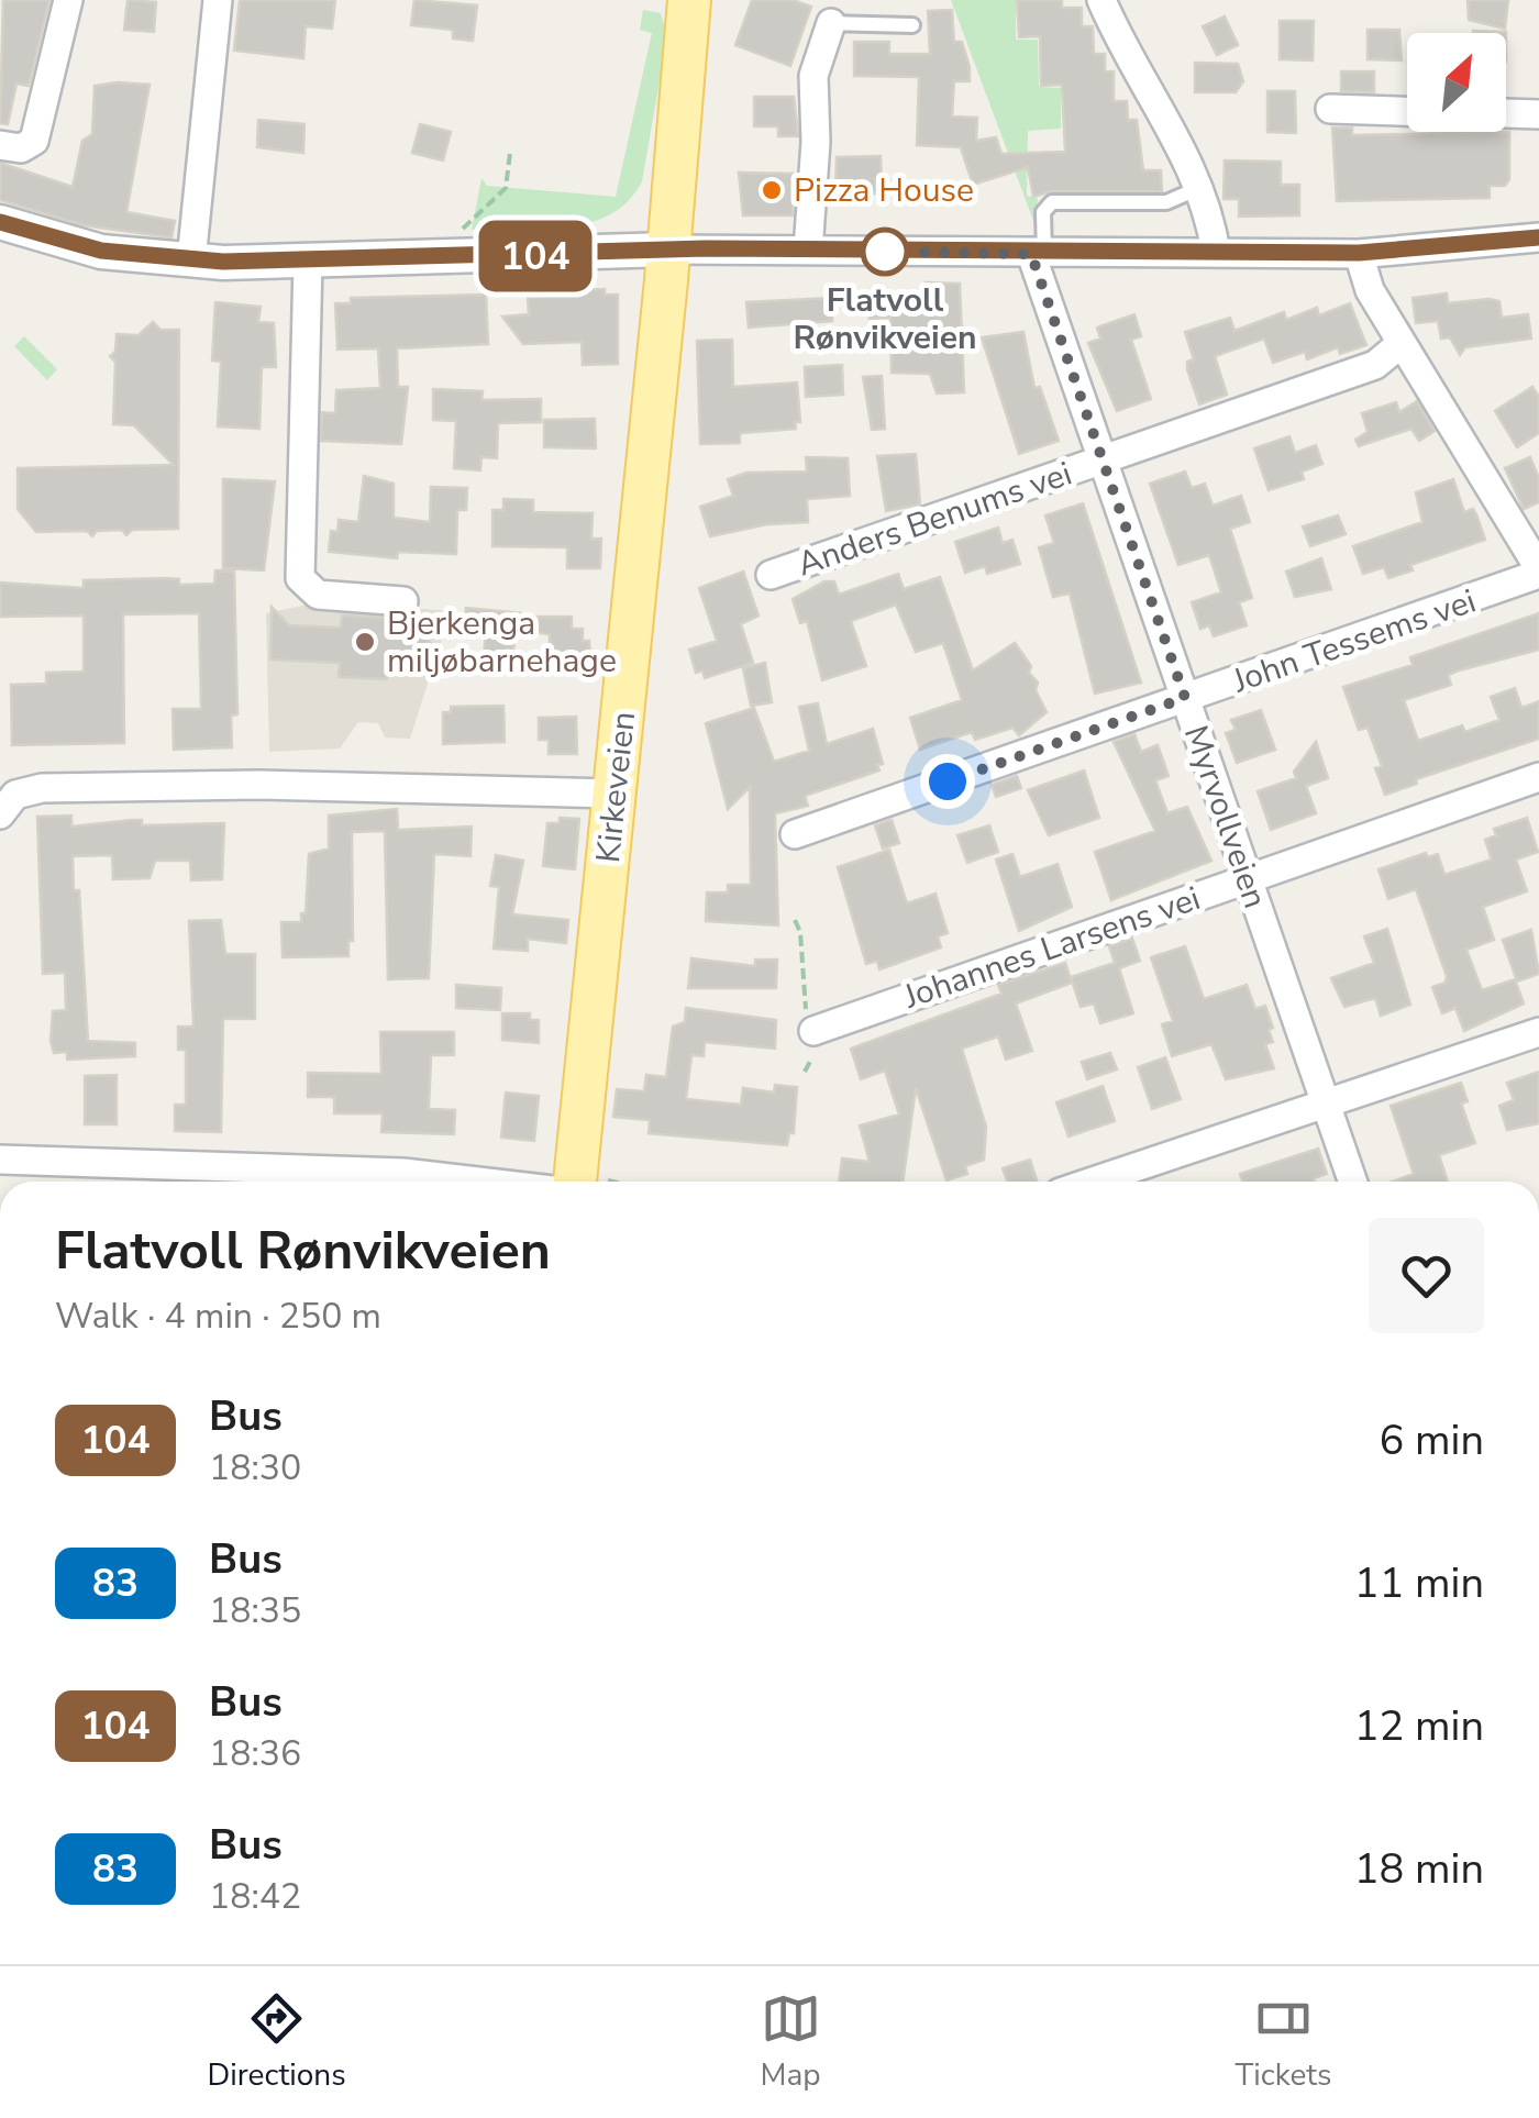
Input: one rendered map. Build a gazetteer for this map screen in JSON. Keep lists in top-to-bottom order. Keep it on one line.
{"streets":{"main road":["Kirkeveien"],"street":["Anders Benums vei","John Tessems vei","Myrvollveien","Johannes Larsens vei"]},"crossings":[["Anders Benums vei","Myrvollveien"],["John Tessems vei","Myrvollveien"],["Myrvollveien","Johannes Larsens vei"]],"places":["Pizza House","Flatvoll Rønvikveien","Bjerkenga miljøbarnehage"],"lines":["bus line 104"],"north":"top right","page":{"on_map":"104","heading":["Flatvoll Rønvikveien","Walk · 4 min · 250 m"],"list":[{"mark":"104","name":"Bus","note":"18:30","value":"6 min"},{"mark":"83","name":"Bus","note":"18:35","value":"11 min"},{"mark":"104","name":"Bus","note":"18:36","value":"12 min"},{"mark":"83","name":"Bus","note":"18:42","value":"18 min"}],"tabs":["Directions","Map","Tickets"]}}
